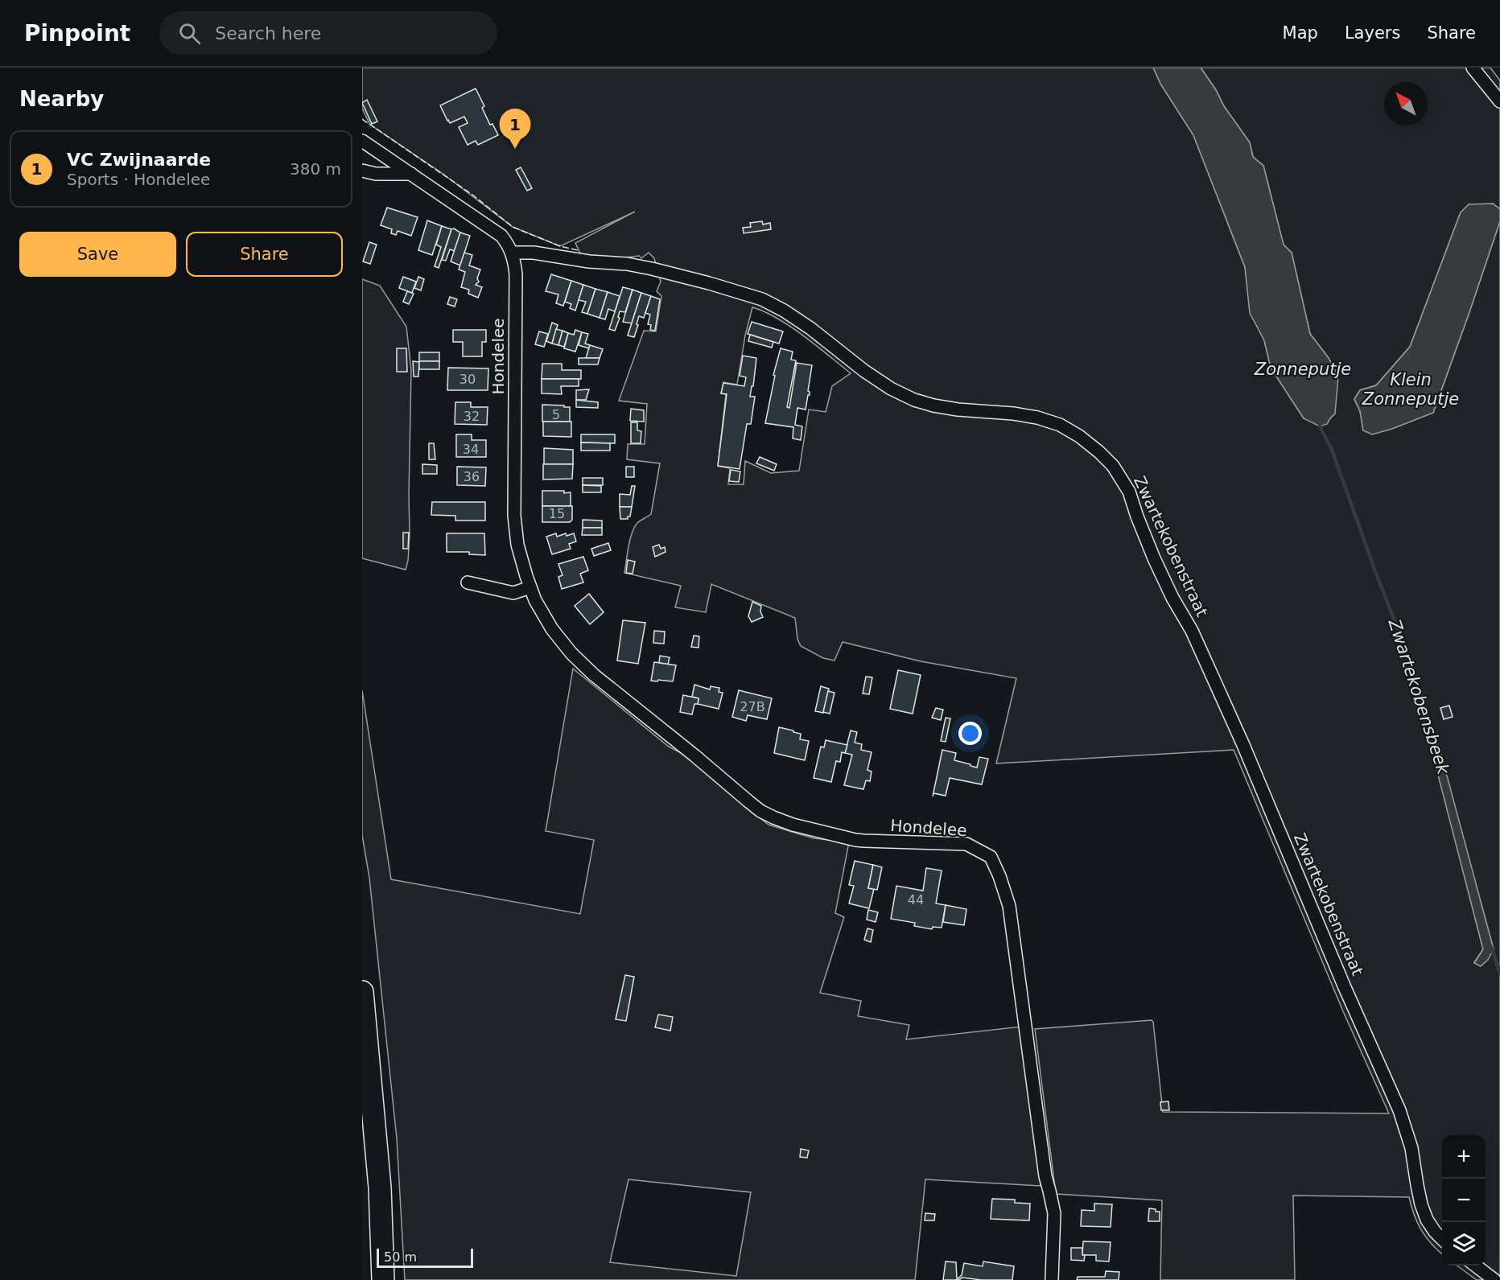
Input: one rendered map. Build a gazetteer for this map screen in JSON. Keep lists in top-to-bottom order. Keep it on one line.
{"streets":{"street":["Hondelee","Zwartekobenstraat"]},"crossings":[["Hondelee","Zwartekobenstraat"]],"water":["Zonneputje","Klein Zonneputje","Zwartekobensbeek"],"house_numbers":["30","5","32","34","36","15","27B","44"],"scale_bar":"50 m","north":"top left","page":{"header":"Pinpoint","search":"Search here","nav":["Map","Layers","Share"],"heading":"Nearby","pins":"1","list":[{"mark":"1","name":"VC Zwijnaarde","note":"Sports · Hondelee","value":"380 m"}],"buttons":["Save","Share"],"map_buttons":["+","−"],"scale":"50 m"}}
